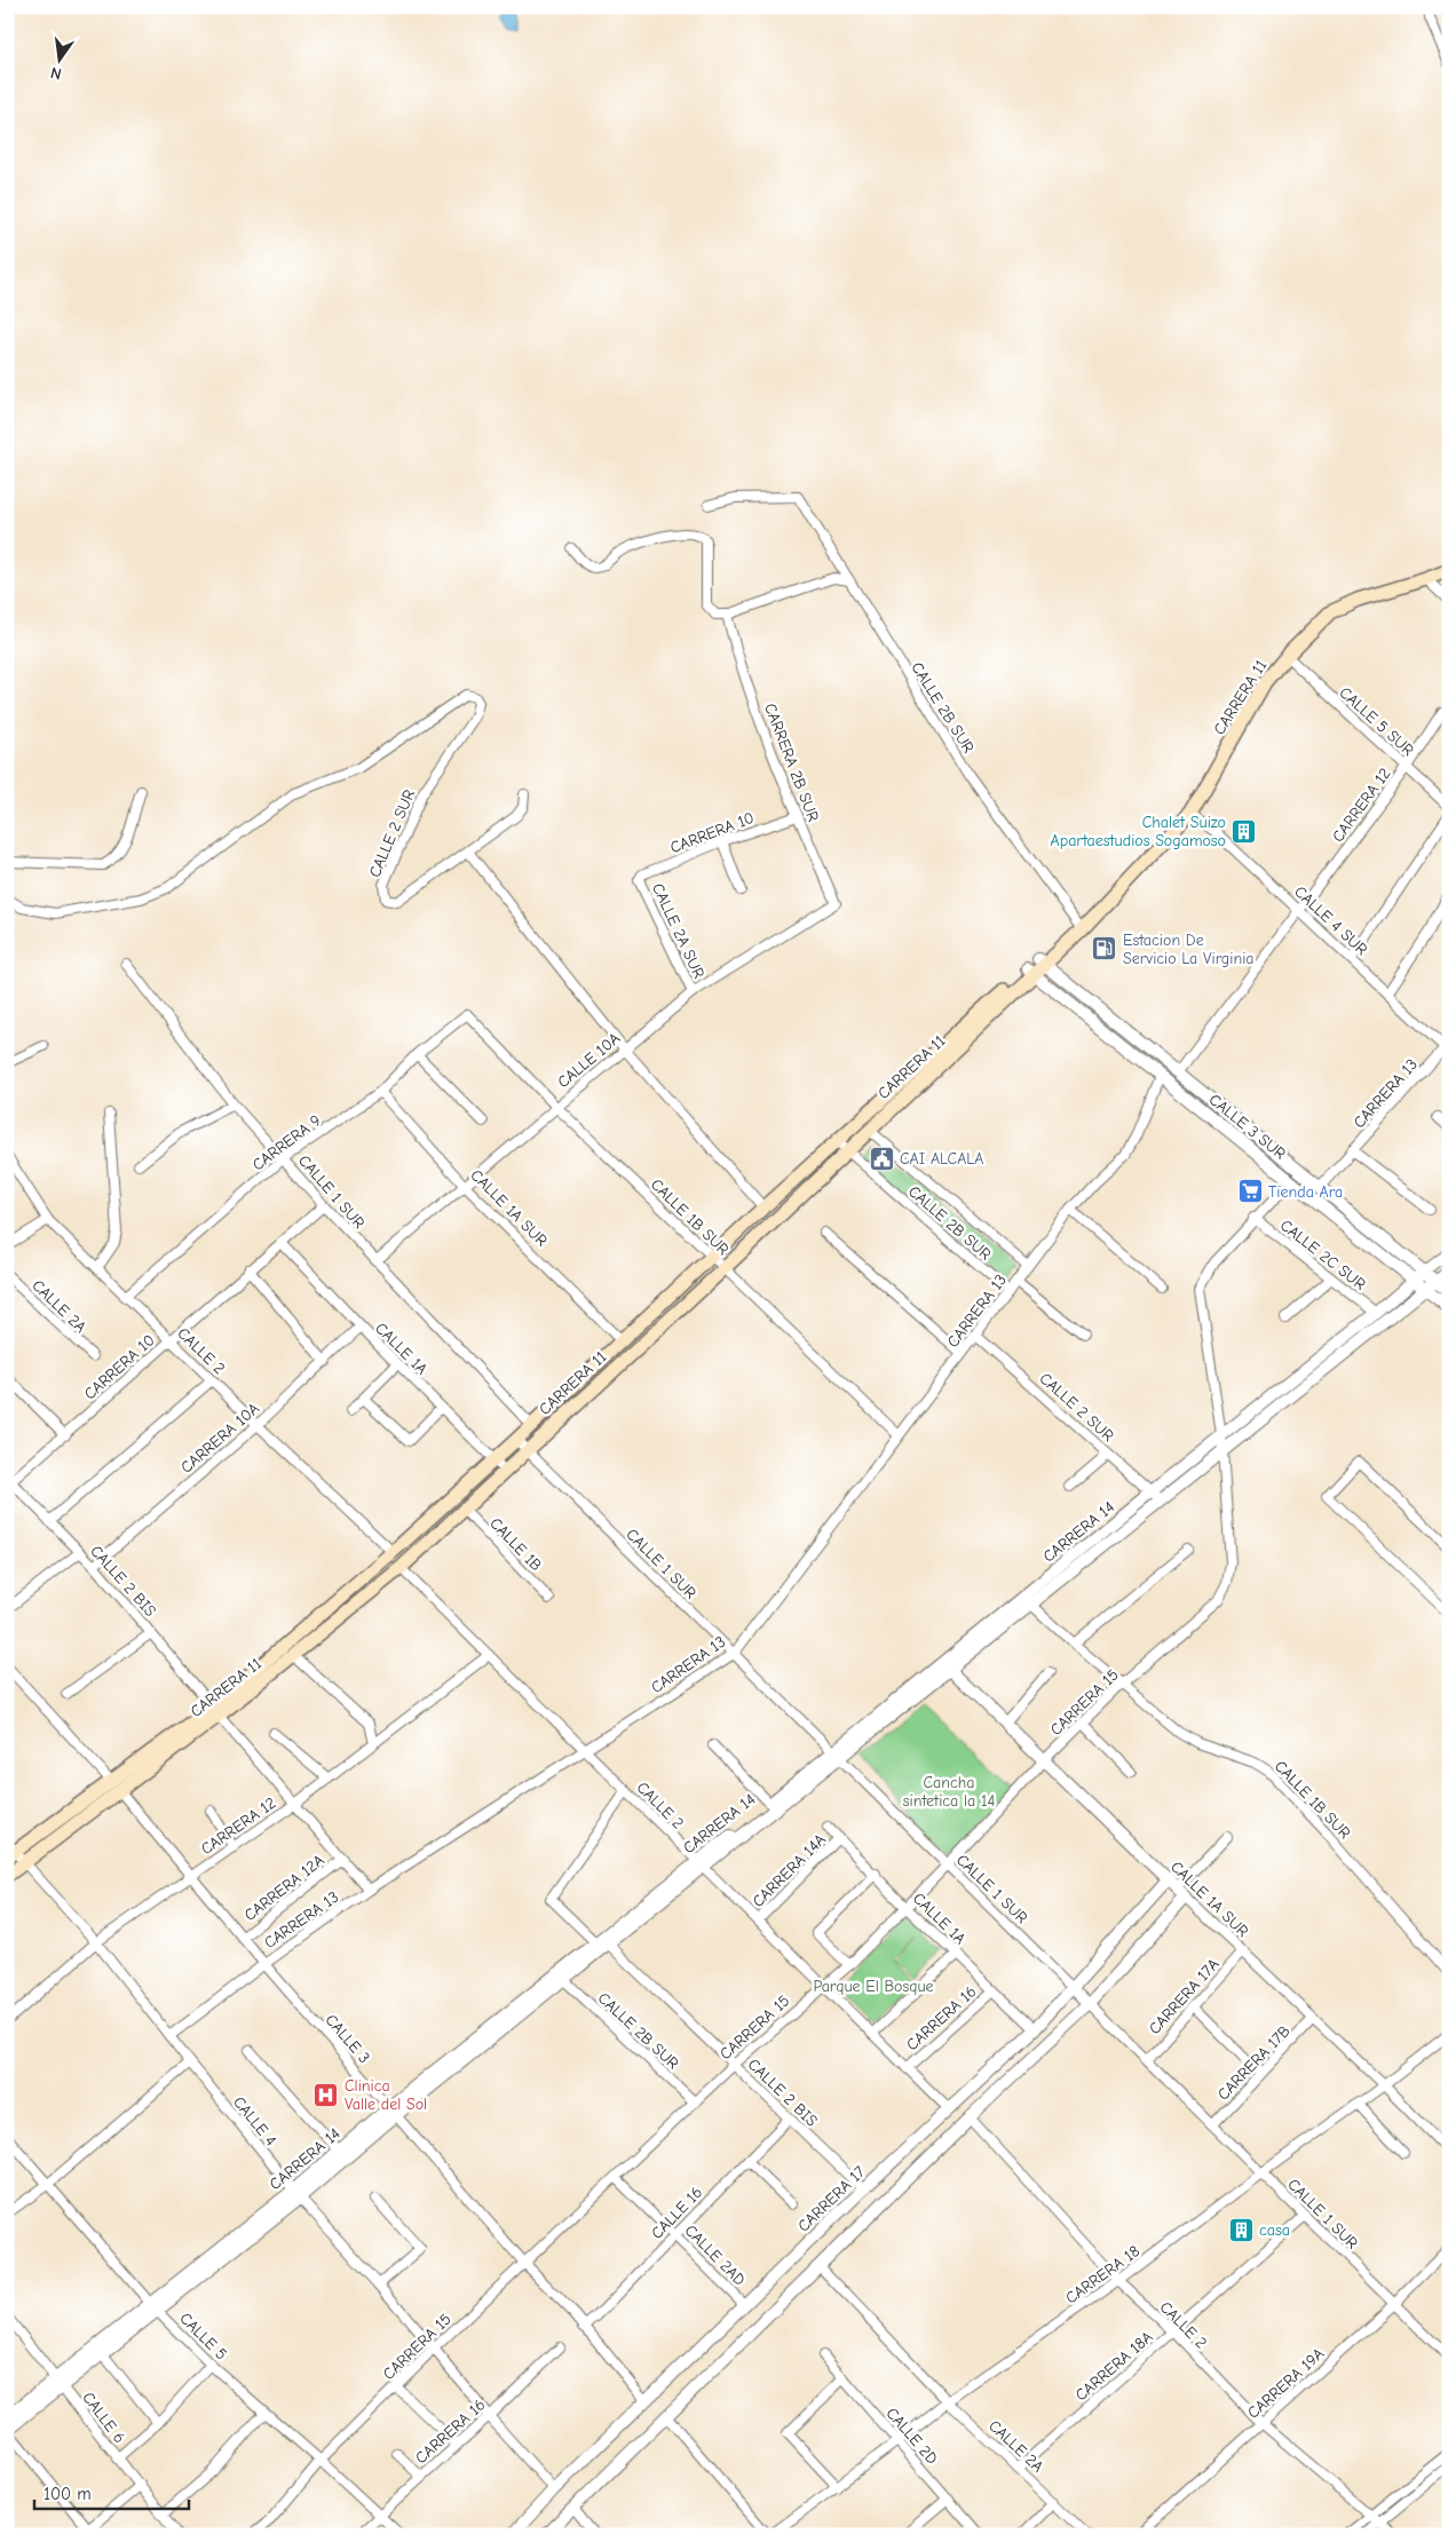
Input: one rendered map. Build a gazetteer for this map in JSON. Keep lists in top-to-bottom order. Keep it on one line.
{"streets":{"main road":["CARRERA 11"],"street":["CALLE 2B SUR","CALLE 5 SUR","CARRERA 2B SUR","CARRERA 12","CARRERA 10","CALLE 2 SUR","CALLE 4 SUR","CALLE 2A SUR","CALLE 10A","CARRERA 13","CALLE 3 SUR","CARRERA 9","CALLE 1 SUR","CALLE 1A SUR","CALLE 1B SUR","CALLE 2C SUR","CALLE 2A","CALLE 1A","CALLE 2","CARRERA 10A","CARRERA 14","CALLE 1B","CALLE 2 BIS","CARRERA 15","CARRERA 14A","CARRERA 12A","CARRERA 17A","CARRERA 16","CALLE 3","CARRERA 17B","CALLE 4","CARRERA 17","CALLE 16","CALLE 2AD","CARRERA 18","CALLE 5","CARRERA 18A","CARRERA 19A","CALLE 6","CALLE 2D"]},"crossings":[["CARRERA 11","CALLE 2B SUR"],["CARRERA 11","CALLE 5 SUR"],["CARRERA 11","CALLE 4 SUR"],["CARRERA 11","CALLE 3 SUR"],["CARRERA 11","CALLE 1 SUR"],["CARRERA 11","CALLE 1A SUR"],["CARRERA 11","CALLE 1B SUR"],["CARRERA 11","CALLE 1A"],["CARRERA 11","CALLE 2"],["CARRERA 11","CALLE 1B"],["CARRERA 11","CALLE 2 BIS"],["CARRERA 11","CALLE 3"],["CARRERA 11","CALLE 4"],["CALLE 2B SUR","CARRERA 13"],["CALLE 2B SUR","CARRERA 14"],["CALLE 2B SUR","CARRERA 15"],["CALLE 5 SUR","CARRERA 12"],["CARRERA 2B SUR","CARRERA 10"],["CARRERA 2B SUR","CALLE 10A"],["CARRERA 12","CALLE 4 SUR"],["CARRERA 12","CALLE 2"],["CARRERA 12","CALLE 2 BIS"],["CARRERA 12","CALLE 3"],["CARRERA 12","CALLE 4"],["CARRERA 10","CALLE 2A SUR"],["CARRERA 10","CALLE 1 SUR"],["CARRERA 10","CALLE 1A"],["CARRERA 10","CALLE 2"],["CARRERA 10","CALLE 2 BIS"],["CALLE 2 SUR","CARRERA 13"],["CALLE 2 SUR","CARRERA 14"],["CALLE 4 SUR","CARRERA 13"],["CALLE 2A SUR","CALLE 10A"],["CALLE 10A","CALLE 1 SUR"],["CALLE 10A","CALLE 1A SUR"],["CALLE 10A","CALLE 1B SUR"],["CARRERA 13","CALLE 3 SUR"],["CARRERA 13","CALLE 1 SUR"],["CARRERA 13","CALLE 1B SUR"],["CARRERA 13","CALLE 2"],["CARRERA 13","CALLE 2 BIS"],["CARRERA 13","CALLE 3"],["CARRERA 13","CALLE 4"],["CALLE 3 SUR","CARRERA 14"],["CALLE 3 SUR","CARRERA 15"],["CARRERA 9","CALLE 1 SUR"],["CARRERA 9","CALLE 1A SUR"],["CARRERA 9","CALLE 1B SUR"],["CARRERA 9","CALLE 2"],["CALLE 1 SUR","CARRERA 14"],["CALLE 1 SUR","CARRERA 15"],["CALLE 1 SUR","CARRERA 17A"],["CALLE 1 SUR","CARRERA 17B"],["CALLE 1 SUR","CARRERA 17"],["CALLE 1 SUR","CARRERA 18"],["CALLE 1 SUR","CARRERA 18A"],["CALLE 1 SUR","CARRERA 19A"],["CALLE 1A SUR","CARRERA 14"],["CALLE 1A SUR","CARRERA 15"],["CALLE 1A SUR","CARRERA 17A"],["CALLE 1A SUR","CARRERA 17B"],["CALLE 1A SUR","CARRERA 17"],["CALLE 1A SUR","CARRERA 18"],["CALLE 1B SUR","CARRERA 14"],["CALLE 1B SUR","CARRERA 15"],["CALLE 2C SUR","CARRERA 14"],["CALLE 2C SUR","CARRERA 15"],["CALLE 2A","CARRERA 18"],["CALLE 2A","CARRERA 18A"],["CALLE 1A","CARRERA 10A"],["CALLE 1A","CARRERA 15"],["CALLE 1A","CARRERA 14A"],["CALLE 1A","CARRERA 16"],["CALLE 1A","CARRERA 17"],["CALLE 2","CARRERA 10A"],["CALLE 2","CARRERA 14"],["CALLE 2","CARRERA 15"],["CALLE 2","CARRERA 14A"],["CALLE 2","CARRERA 16"],["CALLE 2","CARRERA 17"],["CALLE 2","CARRERA 18"],["CALLE 2","CARRERA 18A"],["CALLE 2","CARRERA 19A"],["CARRERA 10A","CALLE 2 BIS"],["CARRERA 14","CALLE 2 BIS"],["CARRERA 14","CARRERA 15"],["CARRERA 14","CALLE 3"],["CARRERA 14","CALLE 4"],["CARRERA 14","CALLE 5"],["CARRERA 14","CALLE 6"],["CALLE 2 BIS","CARRERA 15"],["CALLE 2 BIS","CARRERA 12A"],["CALLE 2 BIS","CARRERA 17"],["CALLE 2 BIS","CALLE 16"],["CARRERA 15","CALLE 3"],["CARRERA 15","CALLE 4"],["CARRERA 15","CALLE 2AD"],["CARRERA 15","CALLE 5"],["CARRERA 12A","CALLE 3"],["CARRERA 16","CALLE 4"],["CARRERA 16","CALLE 5"],["CALLE 3","CARRERA 17"],["CALLE 3","CALLE 16"],["CALLE 4","CARRERA 17"],["CARRERA 17","CALLE 2AD"],["CALLE 16","CALLE 2AD"],["CARRERA 18","CALLE 2D"]],"parks":["Cancha sintetica la 14","Parque El Bosque"],"places":{"building":["Chalet Suizo Apartaestudios Sogamoso","casa"],"fuel station":["Estacion De Servicio La Virginia"],"public building":["CAI ALCALA"],"supermarket":["Tienda Ara"],"hospital":["Clinica Valle del Sol"]},"scale_bar":"100 m","north":"bottom"}
